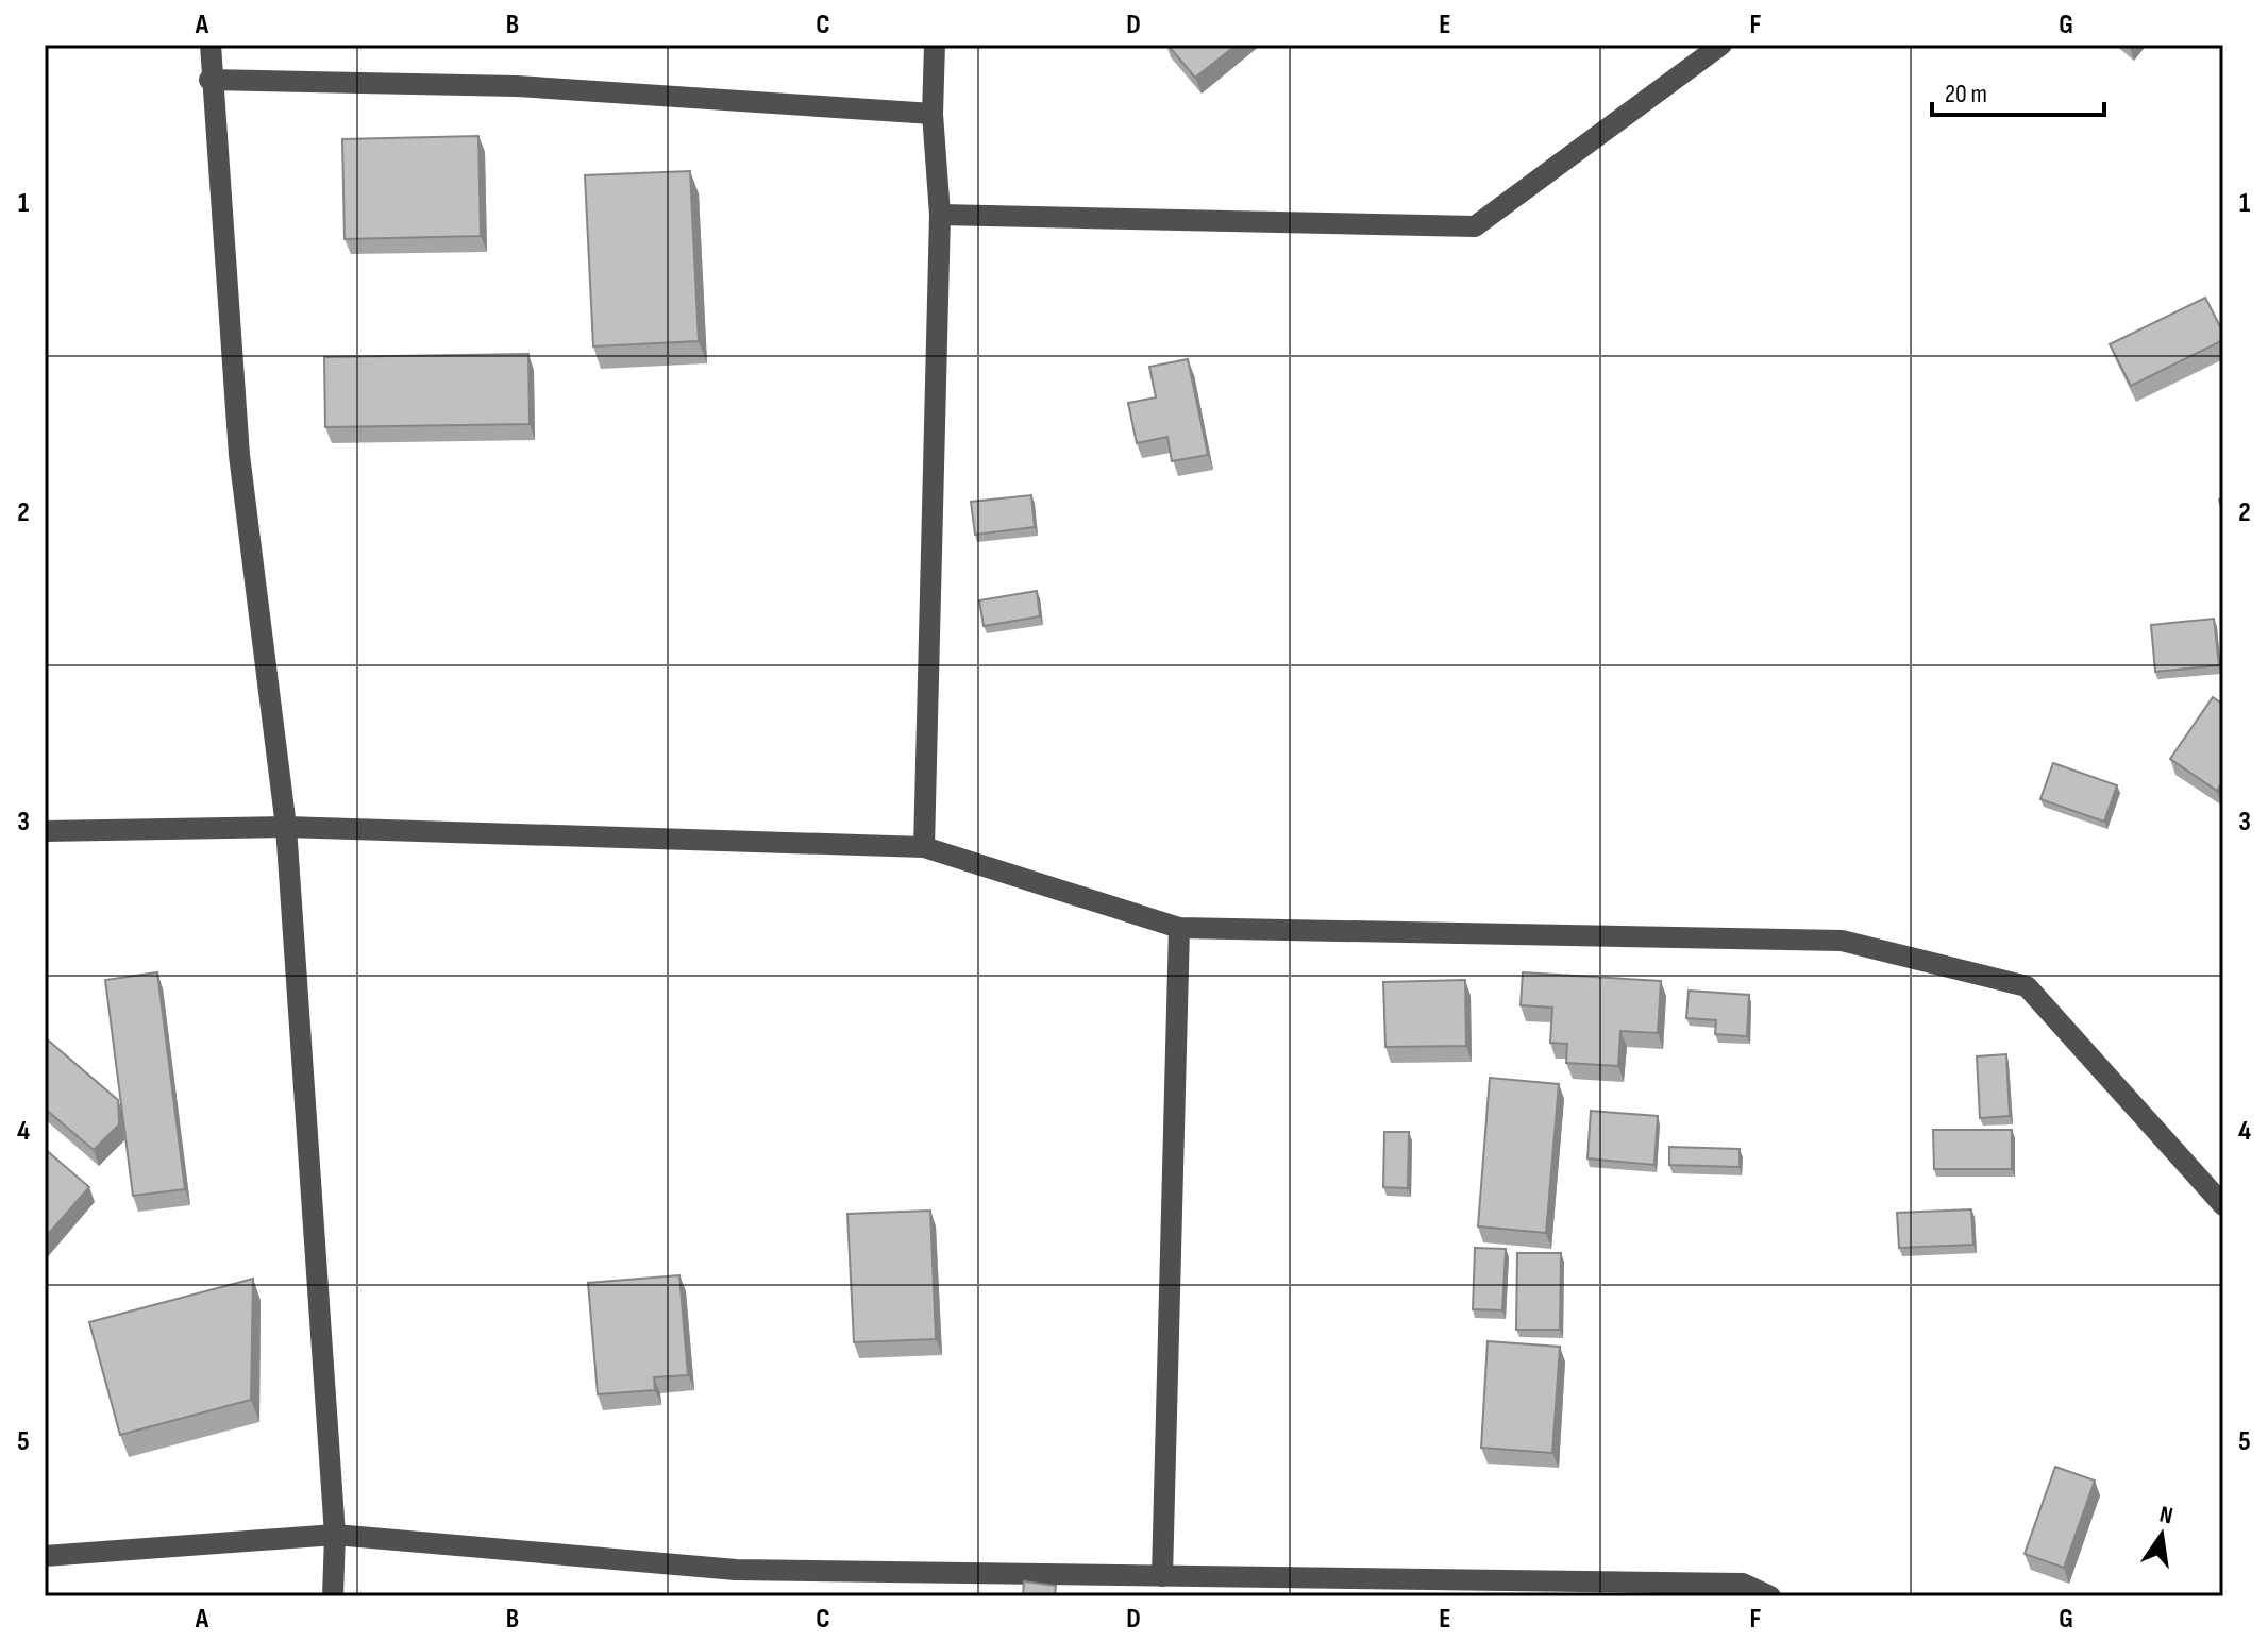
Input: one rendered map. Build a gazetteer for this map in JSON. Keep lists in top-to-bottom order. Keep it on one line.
{"scale_bar":"20 m","north":"top","grid":{"columns":["A","B","C","D","E","F","G"],"rows":["1","2","3","4","5"]}}
